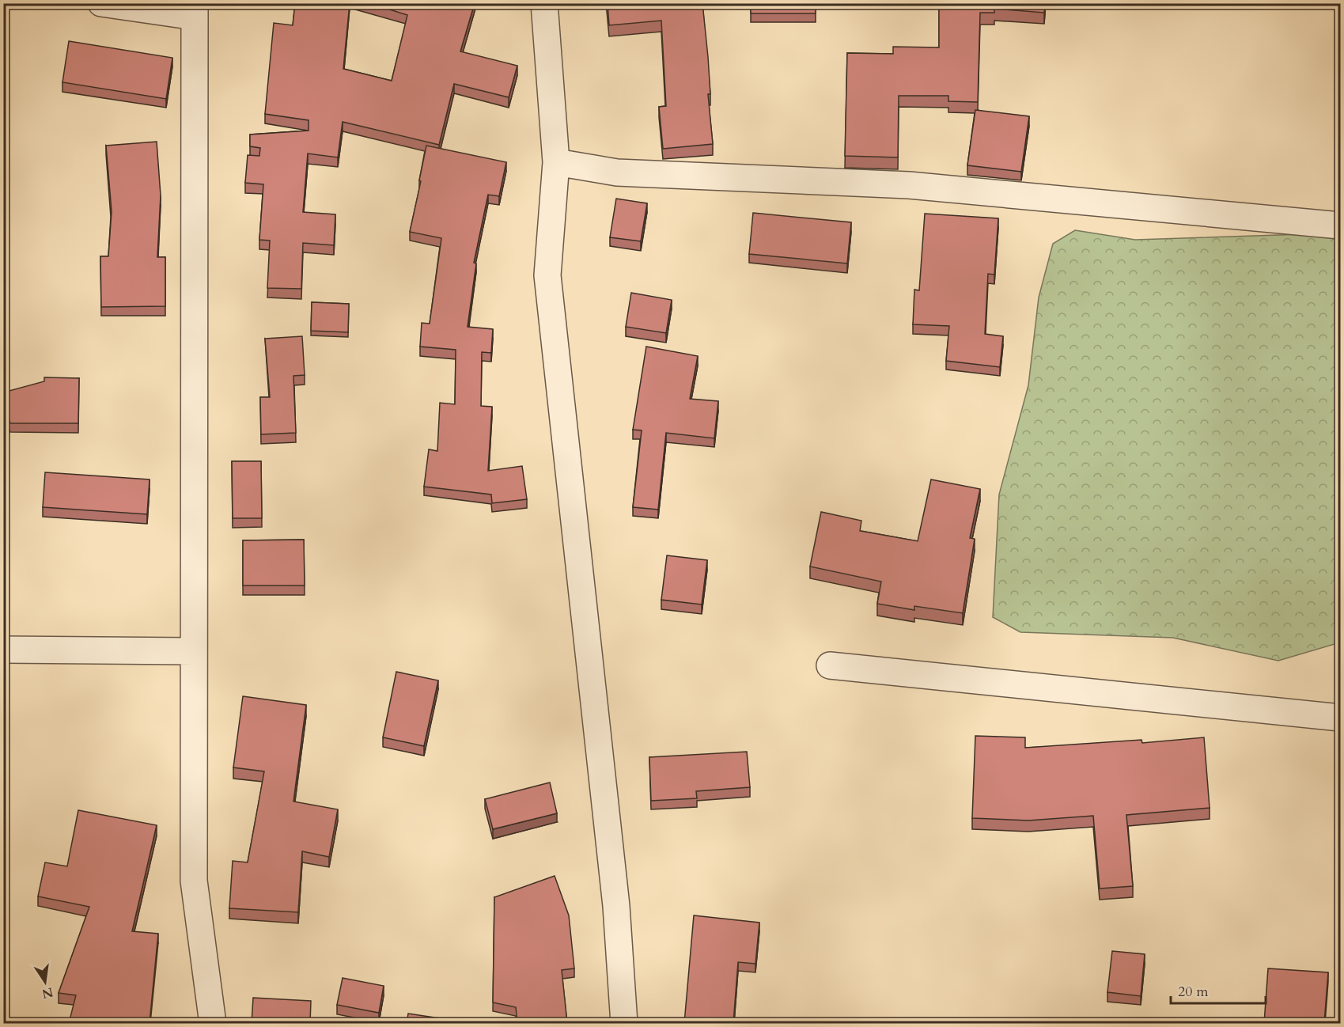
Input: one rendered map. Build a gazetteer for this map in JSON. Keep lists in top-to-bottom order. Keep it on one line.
{"scale_bar":"20 m","north":"bottom"}
